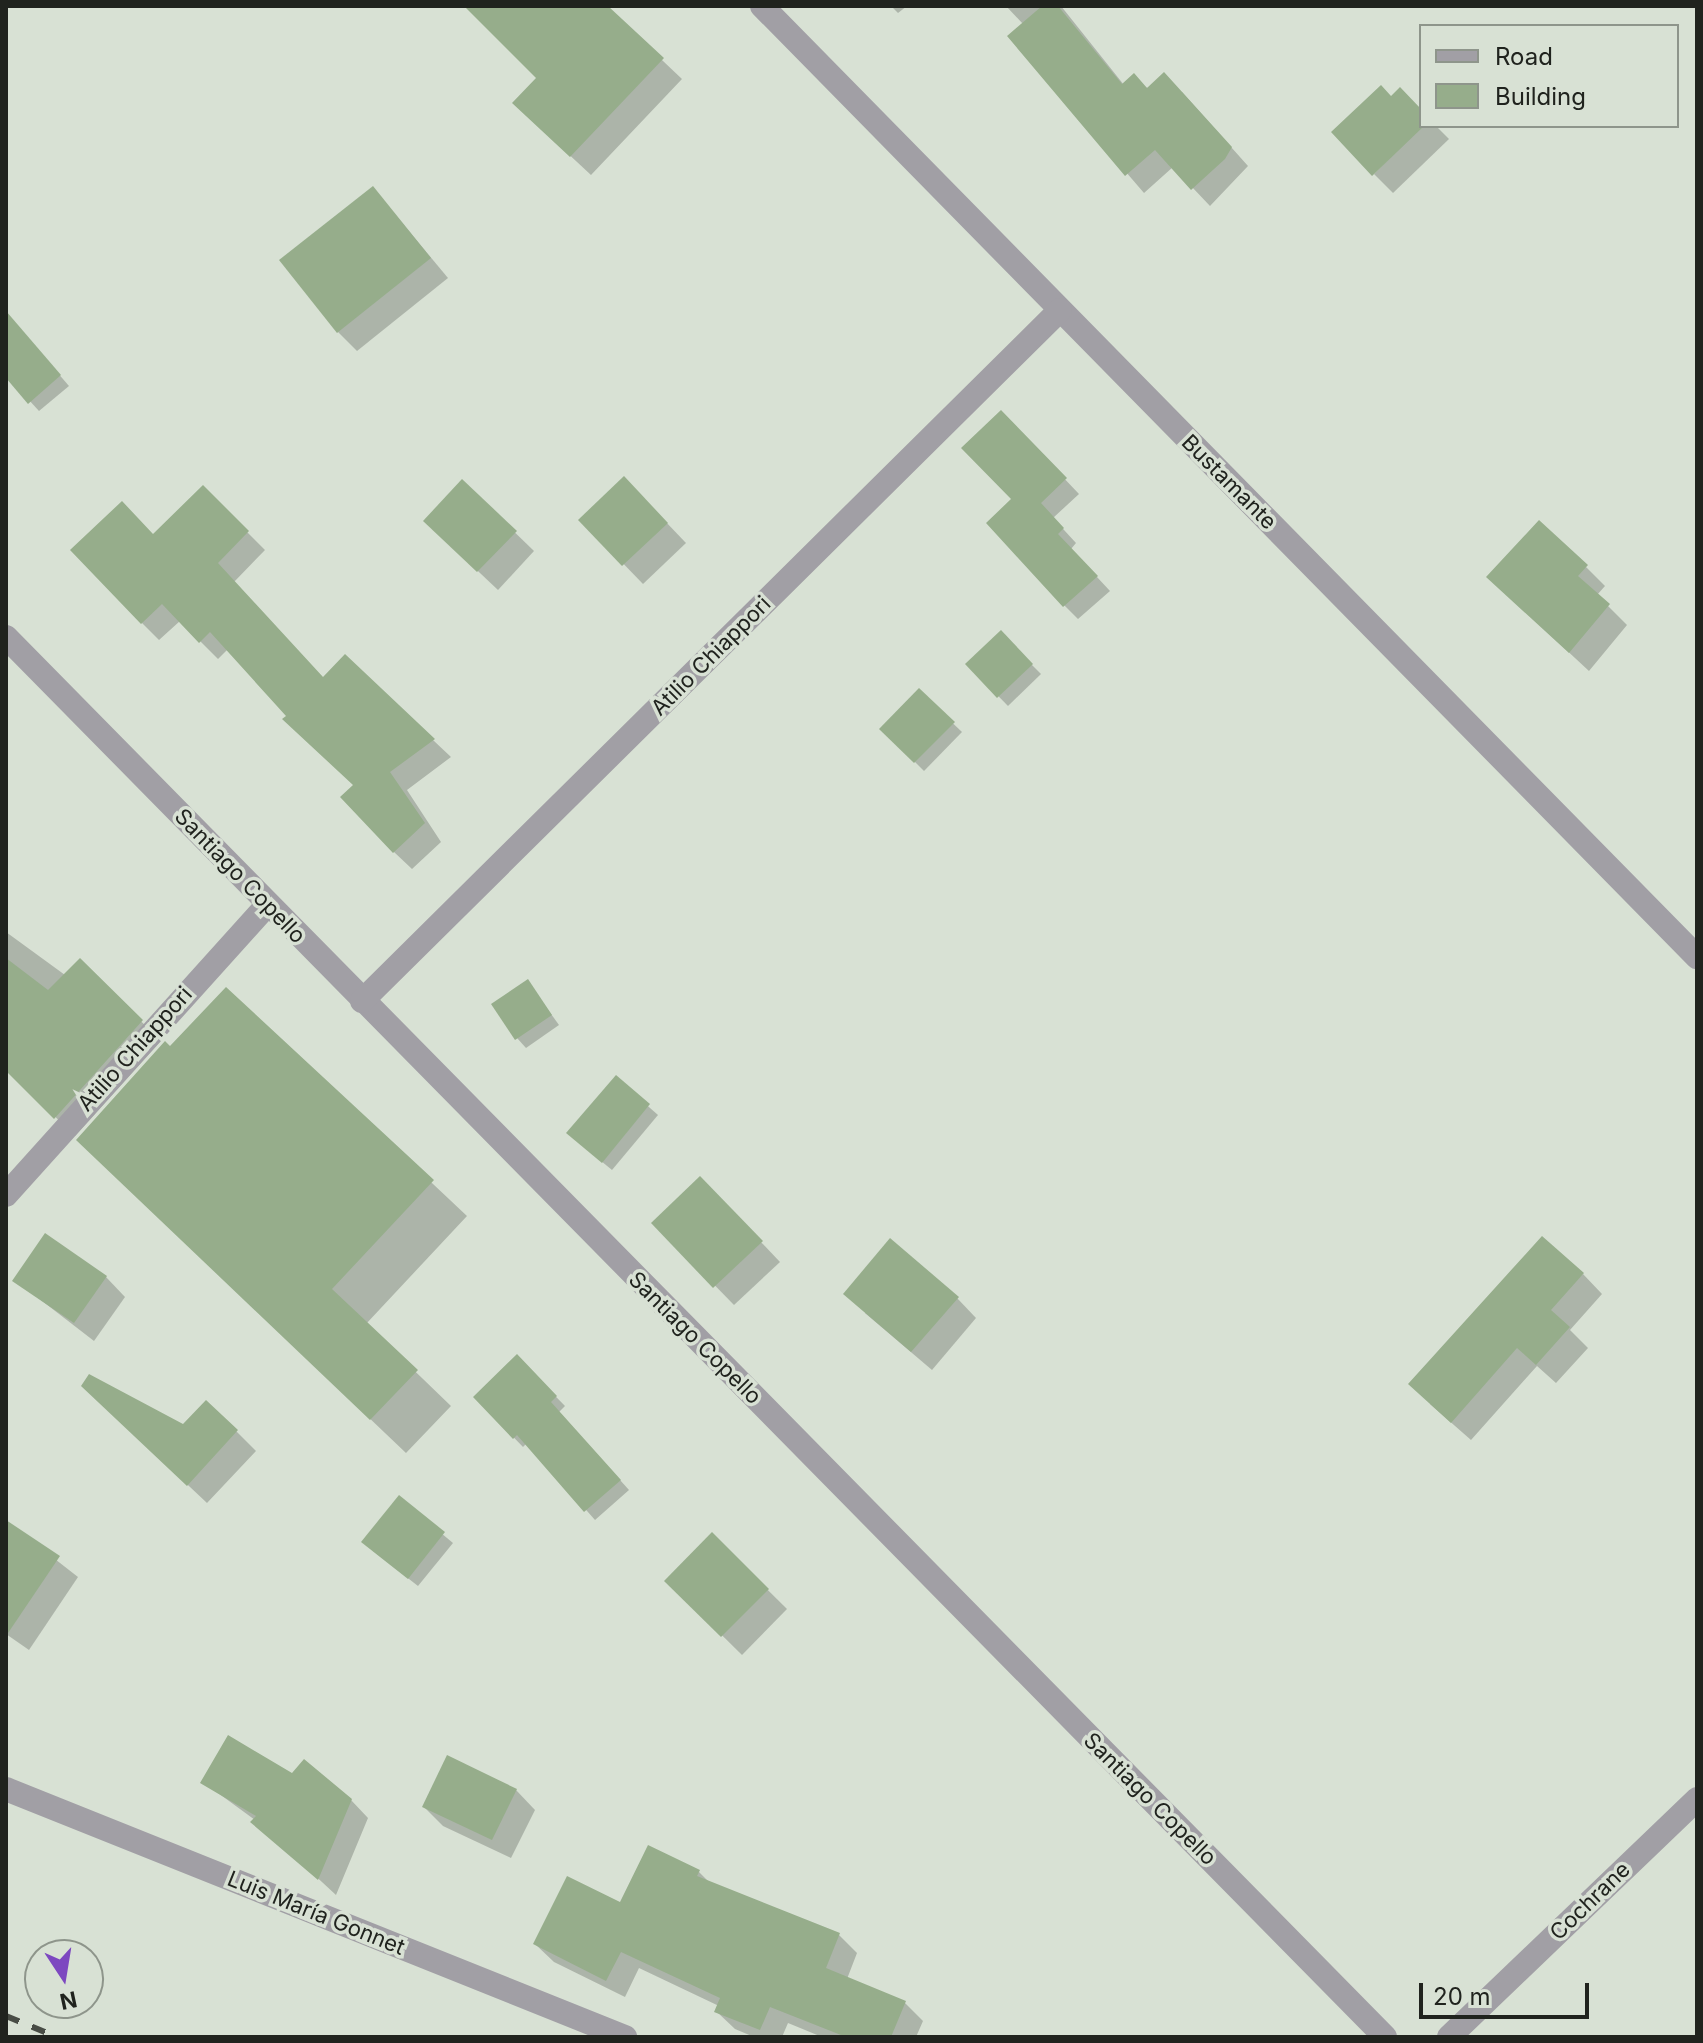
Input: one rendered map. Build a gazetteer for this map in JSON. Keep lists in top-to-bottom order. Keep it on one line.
{"streets":{"street":["Bustamante","Atilio Chiappori","Santiago Copello","Cochrane","Luis María Gonnet"]},"crossings":[["Bustamante","Atilio Chiappori"],["Atilio Chiappori","Santiago Copello"]],"legend":["Road","Building"],"scale_bar":"20 m","north":"bottom"}
